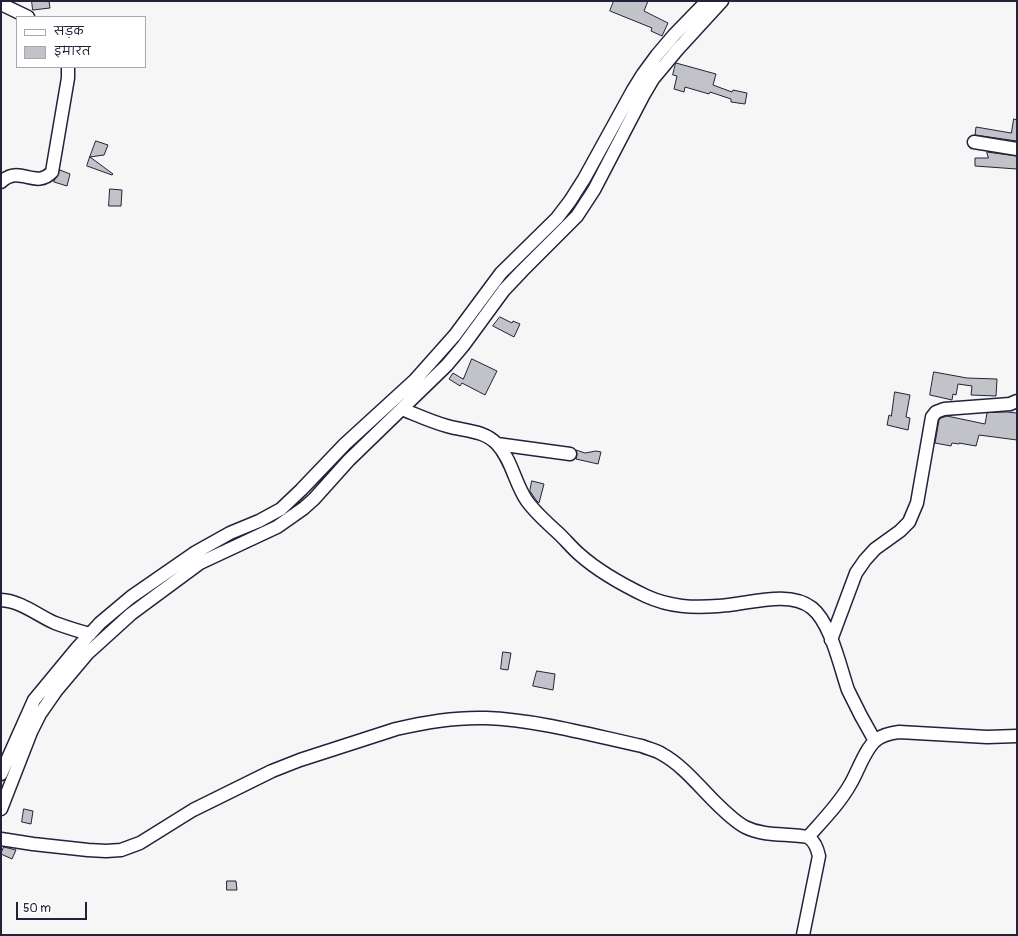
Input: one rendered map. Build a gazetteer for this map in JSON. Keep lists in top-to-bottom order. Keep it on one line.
{"legend":["सड़क","इमारत"],"scale_bar":"50 m"}
